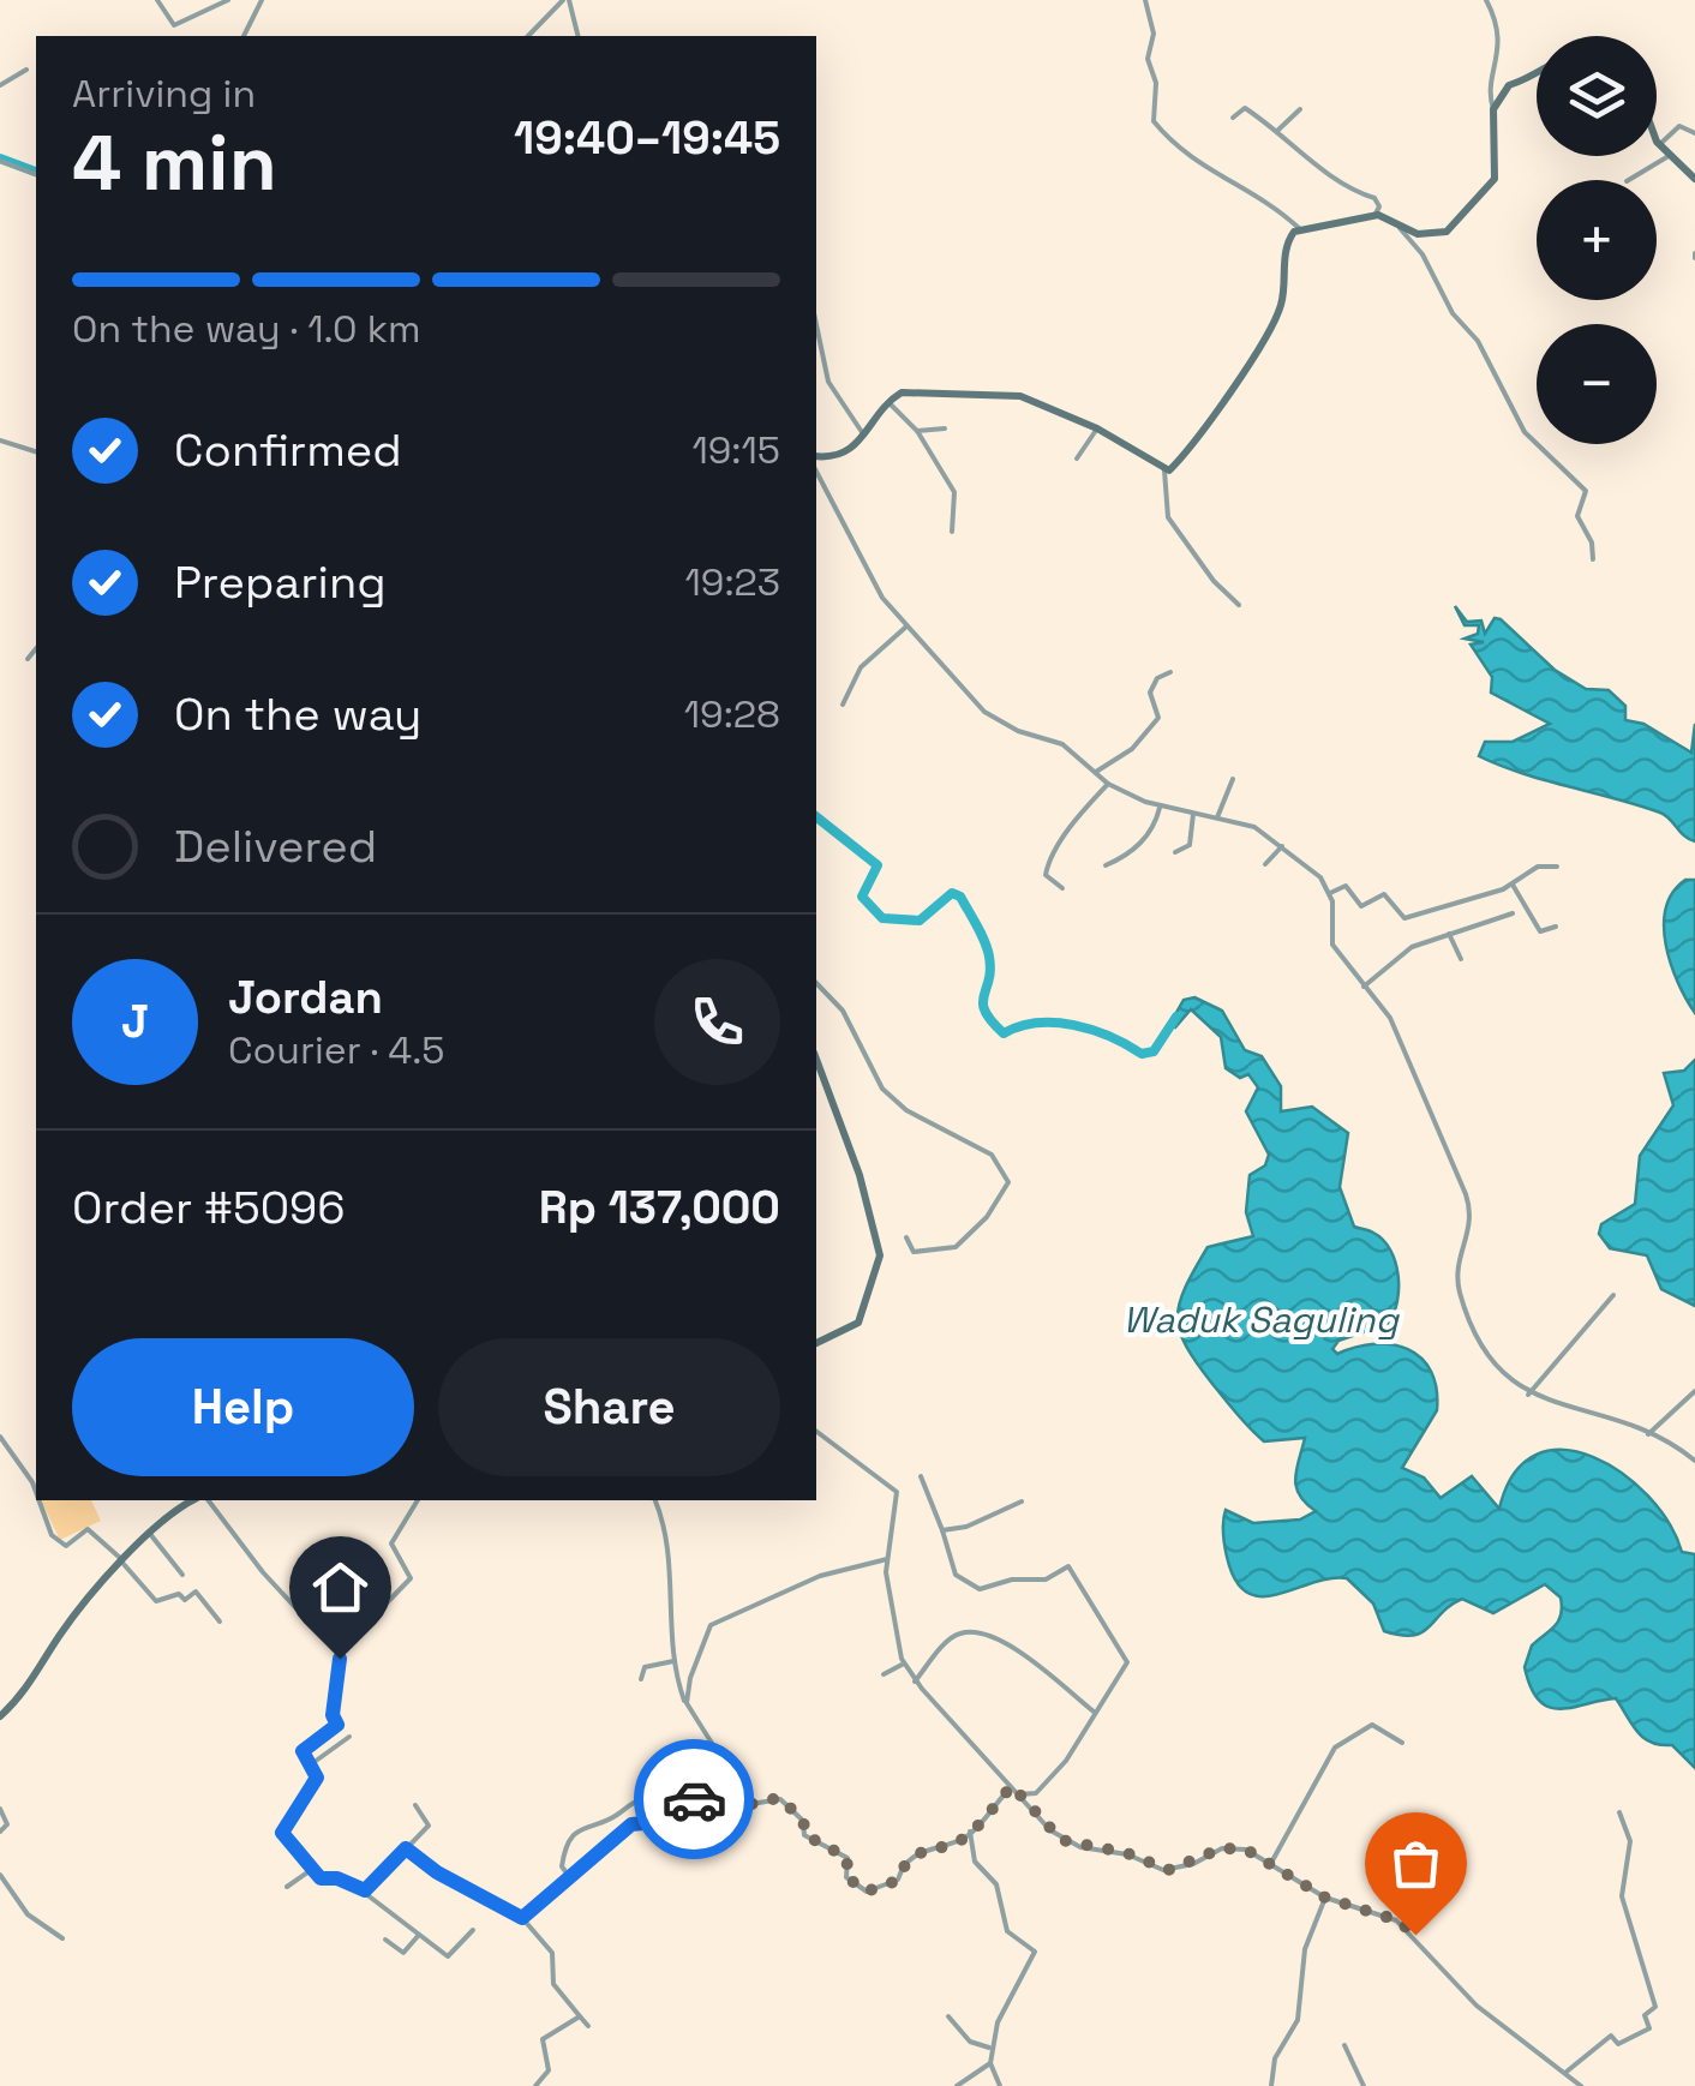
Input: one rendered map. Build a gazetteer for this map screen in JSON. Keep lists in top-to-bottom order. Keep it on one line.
{"water":["Waduk Saguling"],"page":{"map_buttons":["+","−"],"heading":["4 min","Arriving in","19:40–19:45"],"panel":["Jordan","Courier · 4.5","Order #5096","Rp 137,000"],"bar":"On the way · 1.0 km","list":[["Confirmed","19:15"],["Preparing","19:23"],["On the way","19:28"],"Delivered"],"round":"J","buttons":["Help","Share"]}}
